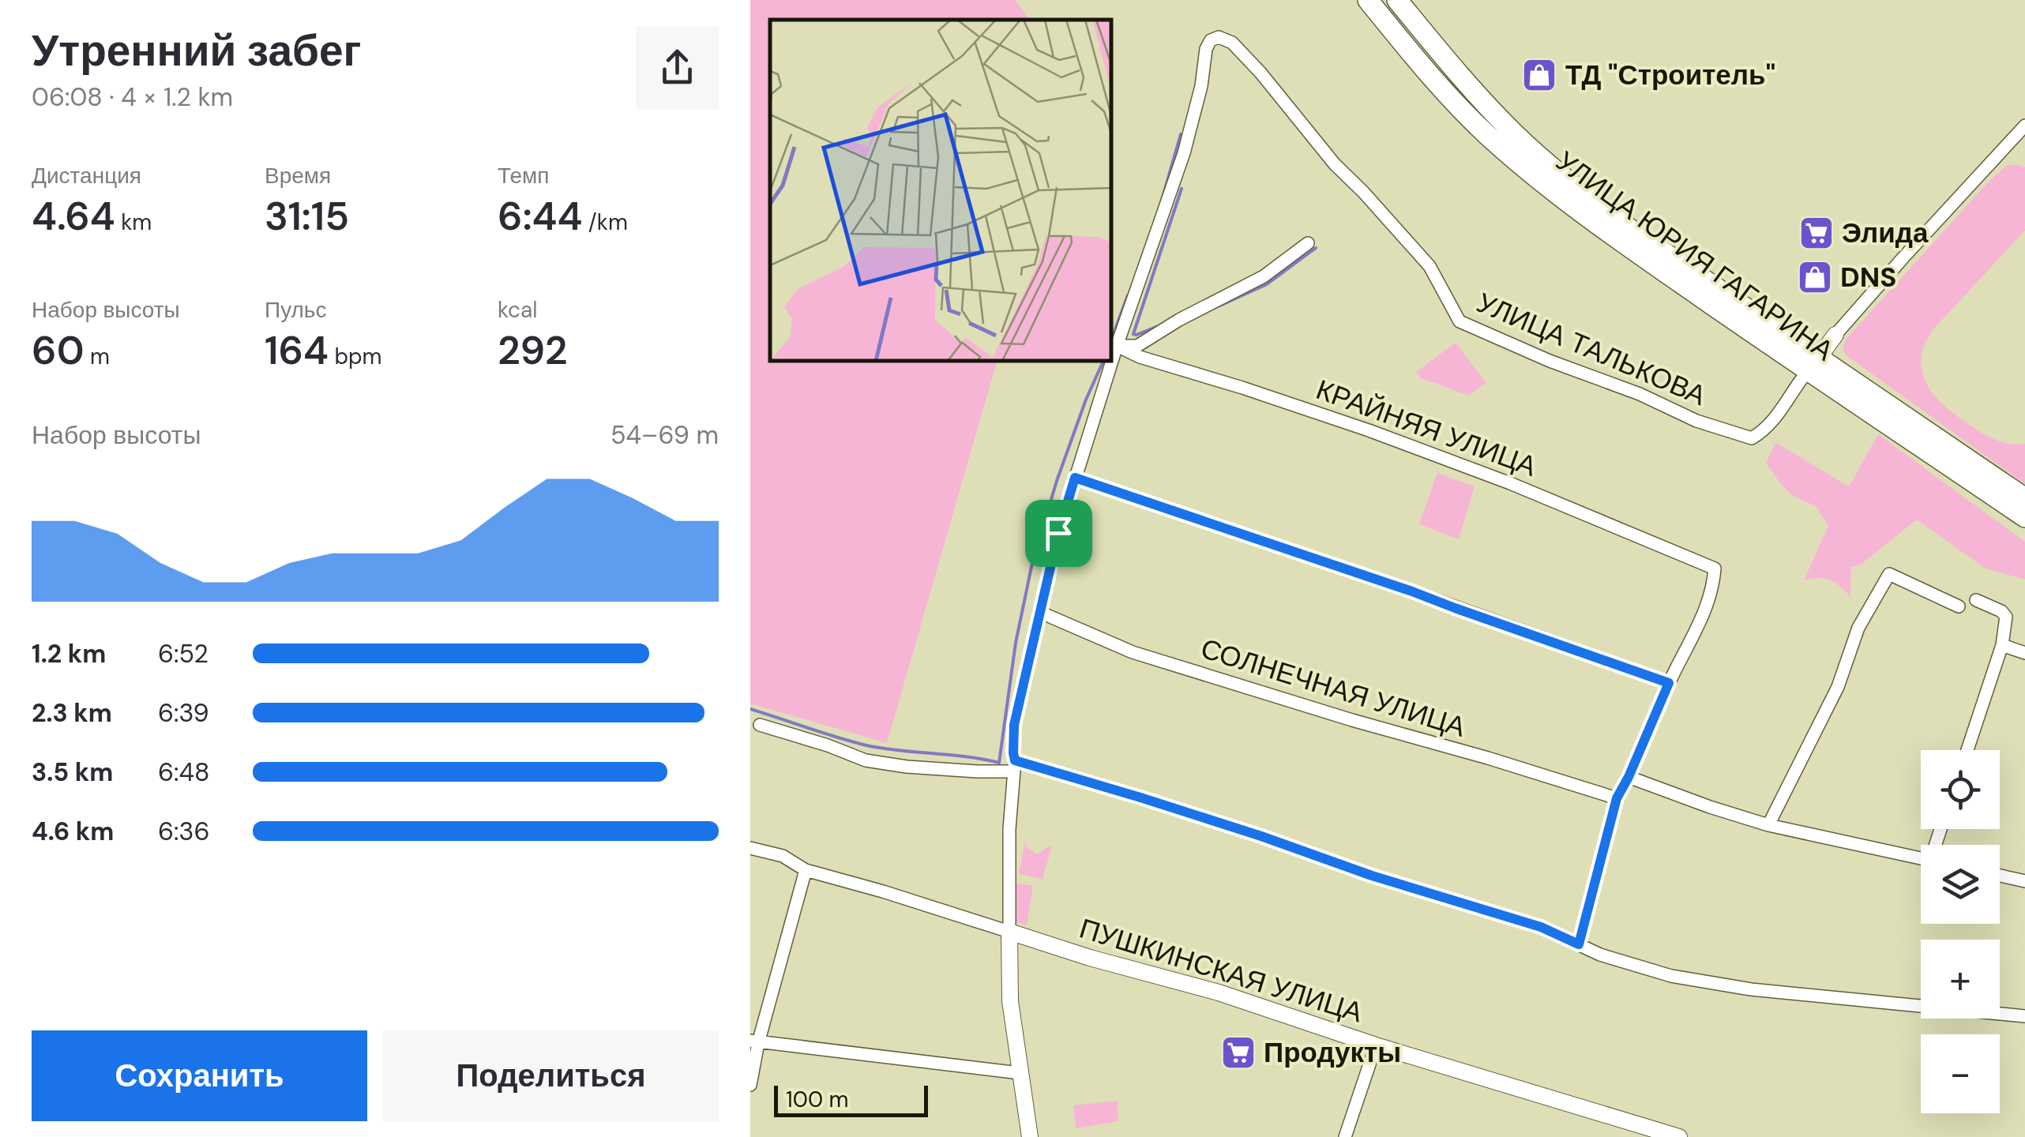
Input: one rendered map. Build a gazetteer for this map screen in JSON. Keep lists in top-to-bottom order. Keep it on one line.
{"streets":{"main road":["УЛИЦА ЮРИЯ ГАГАРИНА"],"street":["УЛИЦА ТАЛЬКОВА","КРАЙНЯЯ УЛИЦА","СОЛНЕЧНАЯ УЛИЦА","ПУШКИНСКАЯ УЛИЦА"]},"crossings":[["УЛИЦА ЮРИЯ ГАГАРИНА","УЛИЦА ТАЛЬКОВА"],["УЛИЦА ТАЛЬКОВА","КРАЙНЯЯ УЛИЦА"]],"places":{"shop":["ТД \"Строитель\"","DNS"],"supermarket":["Элида","Продукты"]},"scale_bar":"100 m","page":{"heading":["Утренний забег","06:08 · 4 × 1.2 km"],"stats":[["Дистанция","4.64 km"],["Время","31:15"],["Темп","6:44 /km"],["Набор высоты","60 m"],["Пульс","164 bpm"],["kcal","292"]],"chart":["Набор высоты","54–69 m"],"list":[{"name":"1.2 km","note":"6:52"},{"name":"2.3 km","note":"6:39"},{"name":"3.5 km","note":"6:48"},{"name":"4.6 km","note":"6:36"}],"map_buttons":["+","−"],"buttons":["Сохранить","Поделиться"],"scale":"100 m"}}
